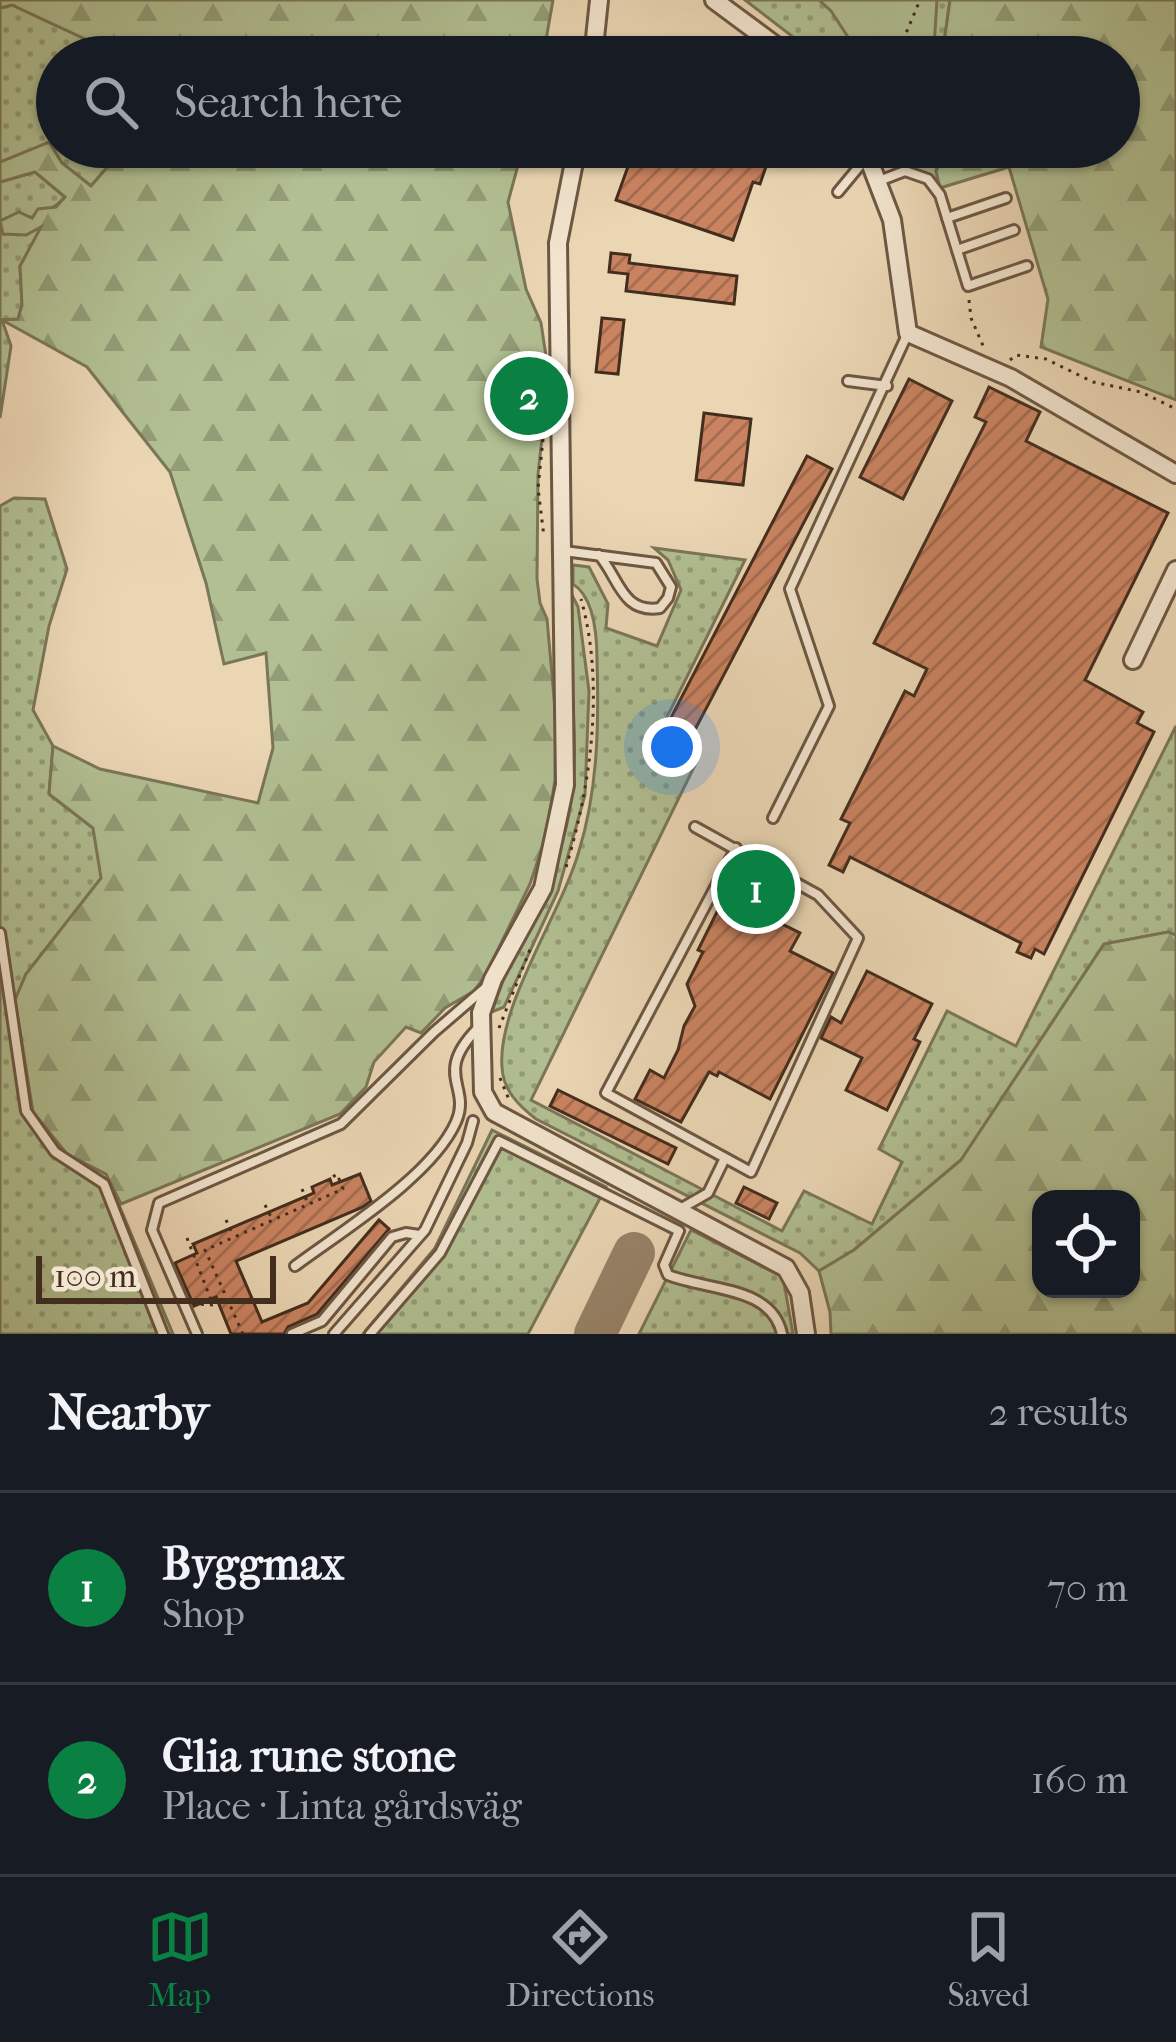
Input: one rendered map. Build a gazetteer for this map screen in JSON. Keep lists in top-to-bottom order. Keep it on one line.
{"scale_bar":"100 m","page":{"search":"Search here","pins":["2","1"],"scale":"100 m","heading":["Nearby","2 results"],"list":[{"mark":"1","name":"Byggmax","note":"Shop","value":"70 m"},{"mark":"2","name":"Glia rune stone","note":"Place · Linta gårdsväg","value":"160 m"}],"nav":["Map","Directions","Saved"]}}
